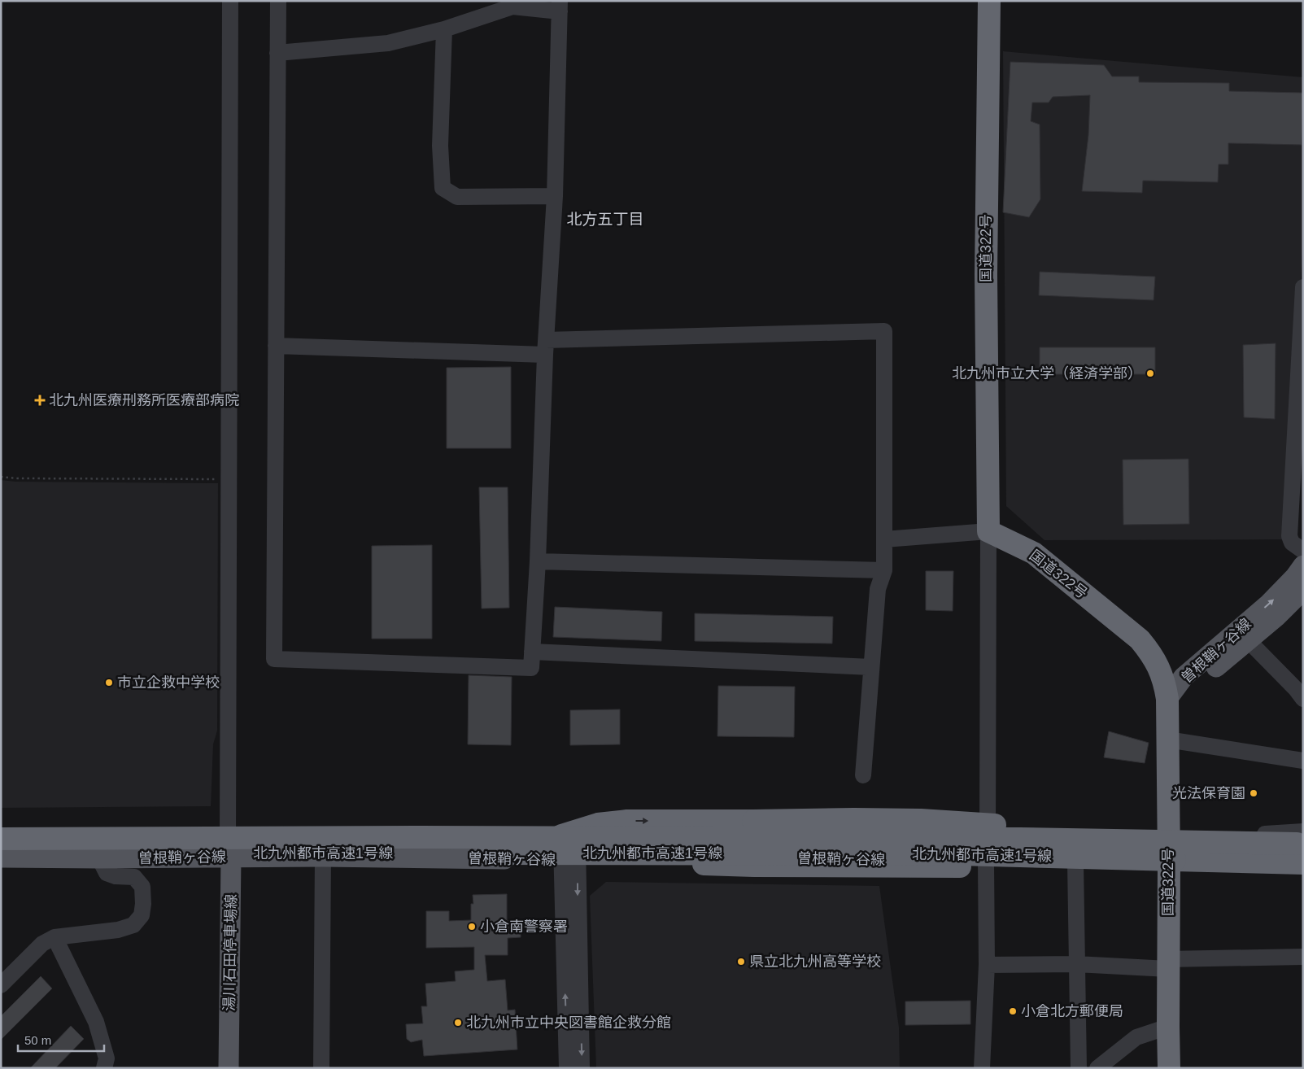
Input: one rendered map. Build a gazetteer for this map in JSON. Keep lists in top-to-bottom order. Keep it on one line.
{"streets":{"highway":["国道322号","北九州都市高速1号線"],"main road":["曽根鞘ヶ谷線","湯川石田停車場線"]},"crossings":[["国道322号","曽根鞘ヶ谷線"],["国道322号","北九州都市高速1号線"],["曽根鞘ヶ谷線","北九州都市高速1号線"],["曽根鞘ヶ谷線","湯川石田停車場線"]],"districts":["北方五丁目"],"places":{"other":["北九州市立大学（経済学部）","市立企救中学校","光法保育園","小倉南警察署","県立北九州高等学校","小倉北方郵便局","北九州市立中央図書館企救分館"],"health":["北九州医療刑務所医療部病院"]},"scale_bar":"50 m"}
